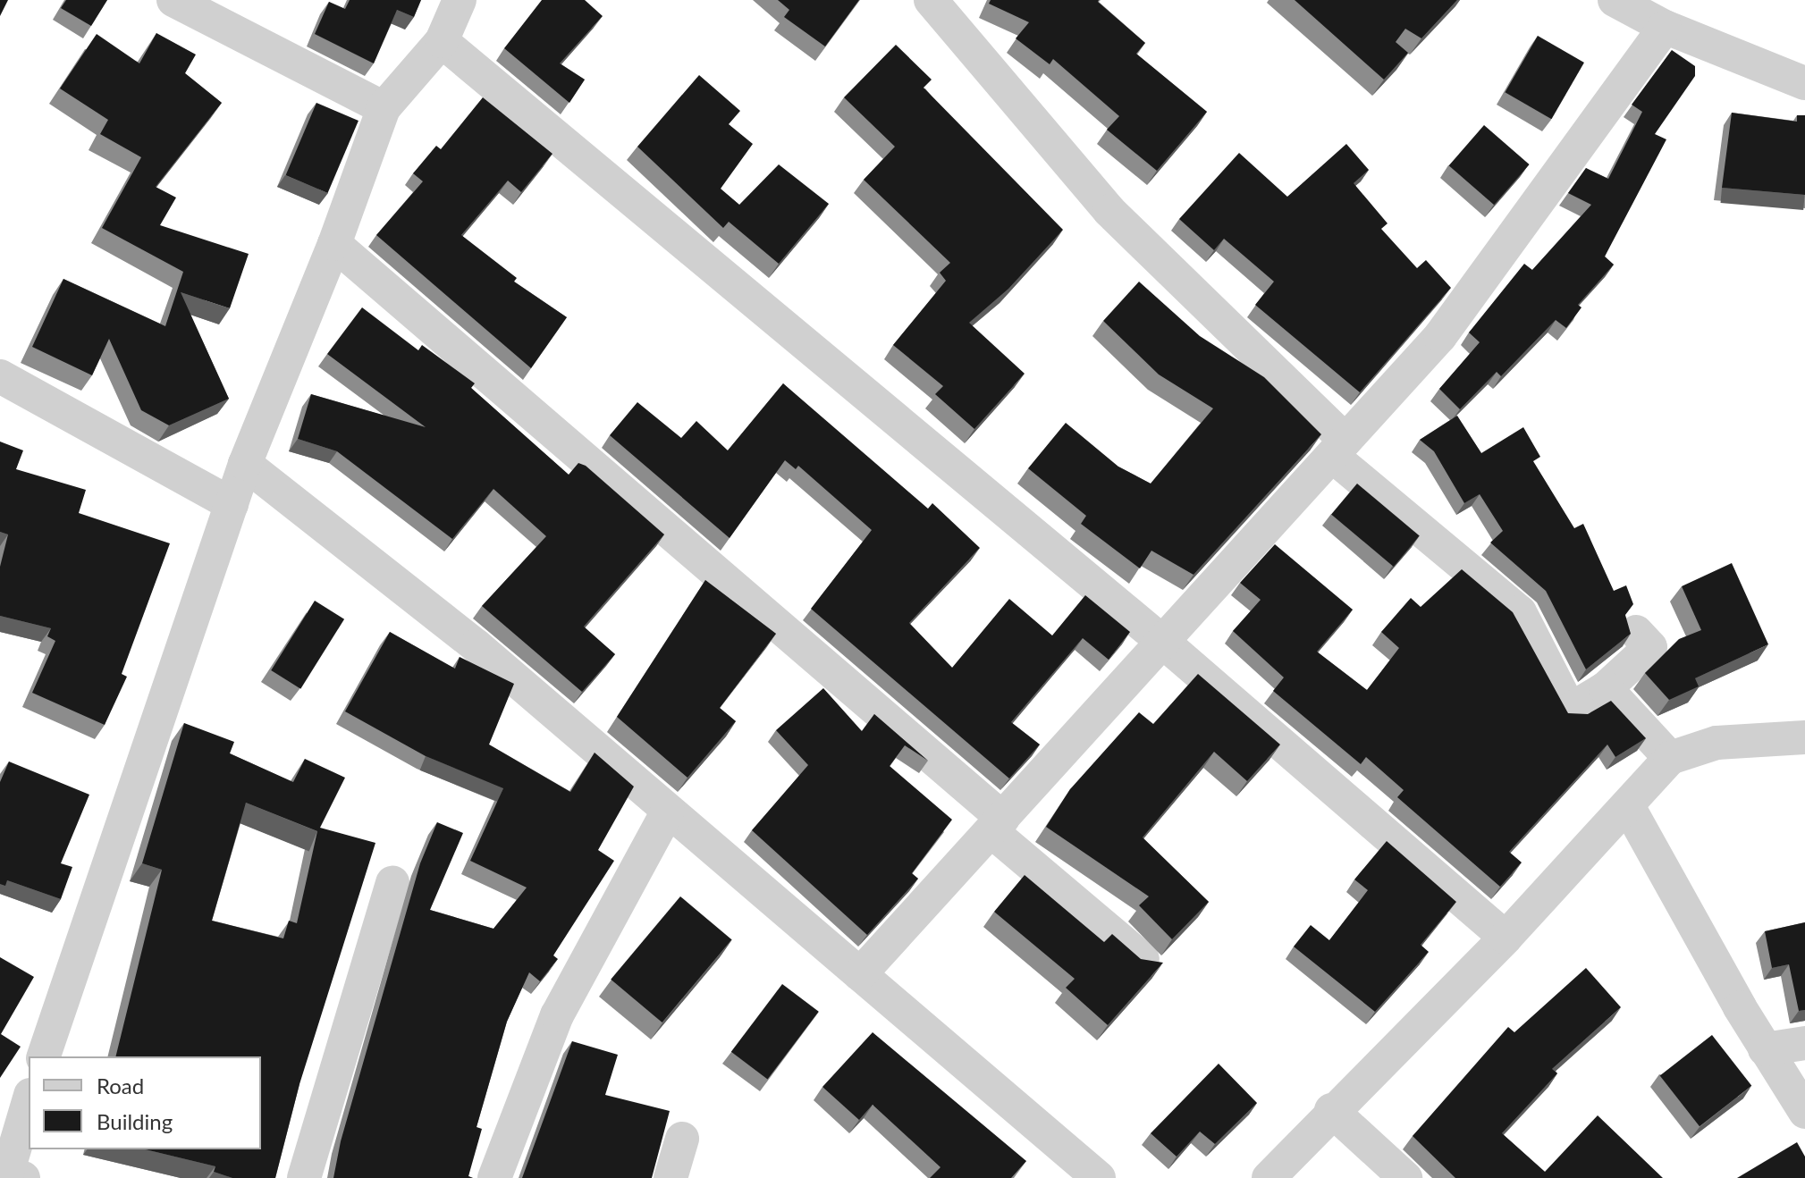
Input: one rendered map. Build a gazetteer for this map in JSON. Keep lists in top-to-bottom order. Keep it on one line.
{"legend":["Road","Building"]}
